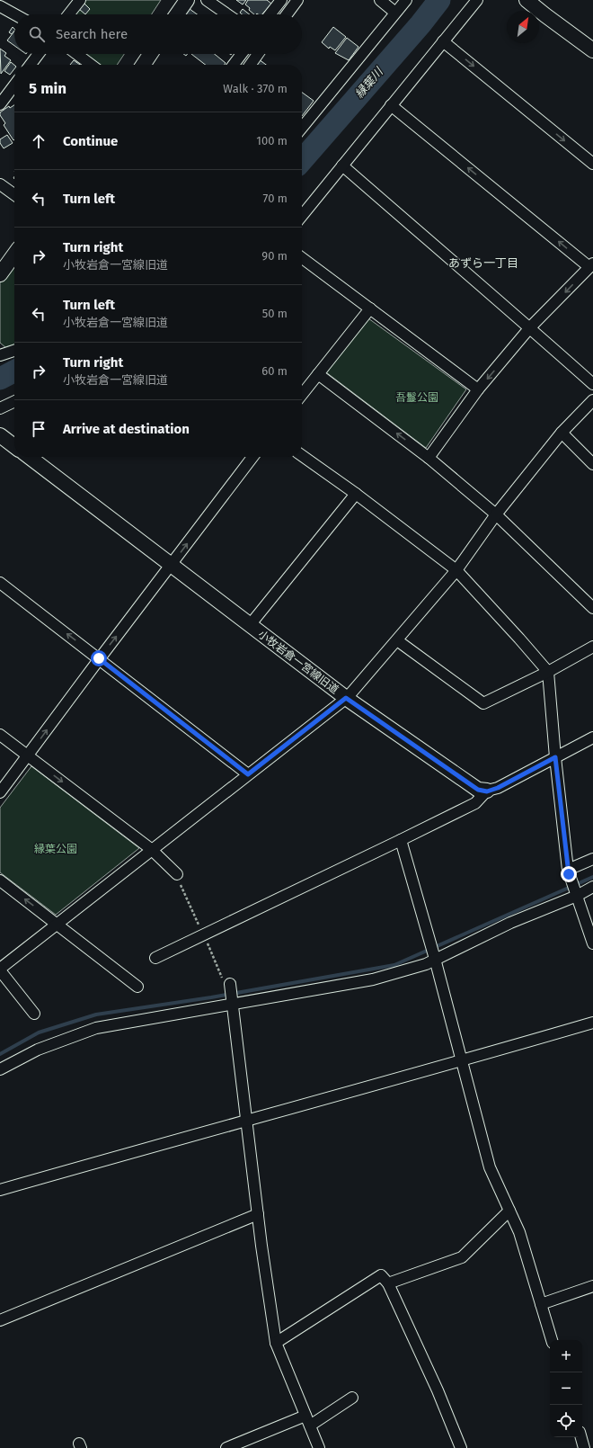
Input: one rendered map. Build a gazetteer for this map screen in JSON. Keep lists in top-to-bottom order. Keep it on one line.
{"streets":{"street":["小牧岩倉一宮線旧道"]},"districts":["あずら一丁目"],"water":["縁葉川"],"parks":["吾鬘公園","縁葉公園"],"north":"top right","page":{"search":"Search here","heading":["5 min","Walk · 370 m"],"list":[["Continue","100 m"],["Turn left","70 m"],["Turn right","小牧岩倉一宮線旧道","90 m"],["Turn left","小牧岩倉一宮線旧道","50 m"],["Turn right","小牧岩倉一宮線旧道","60 m"],"Arrive at destination"],"map_buttons":["+","−"]}}
